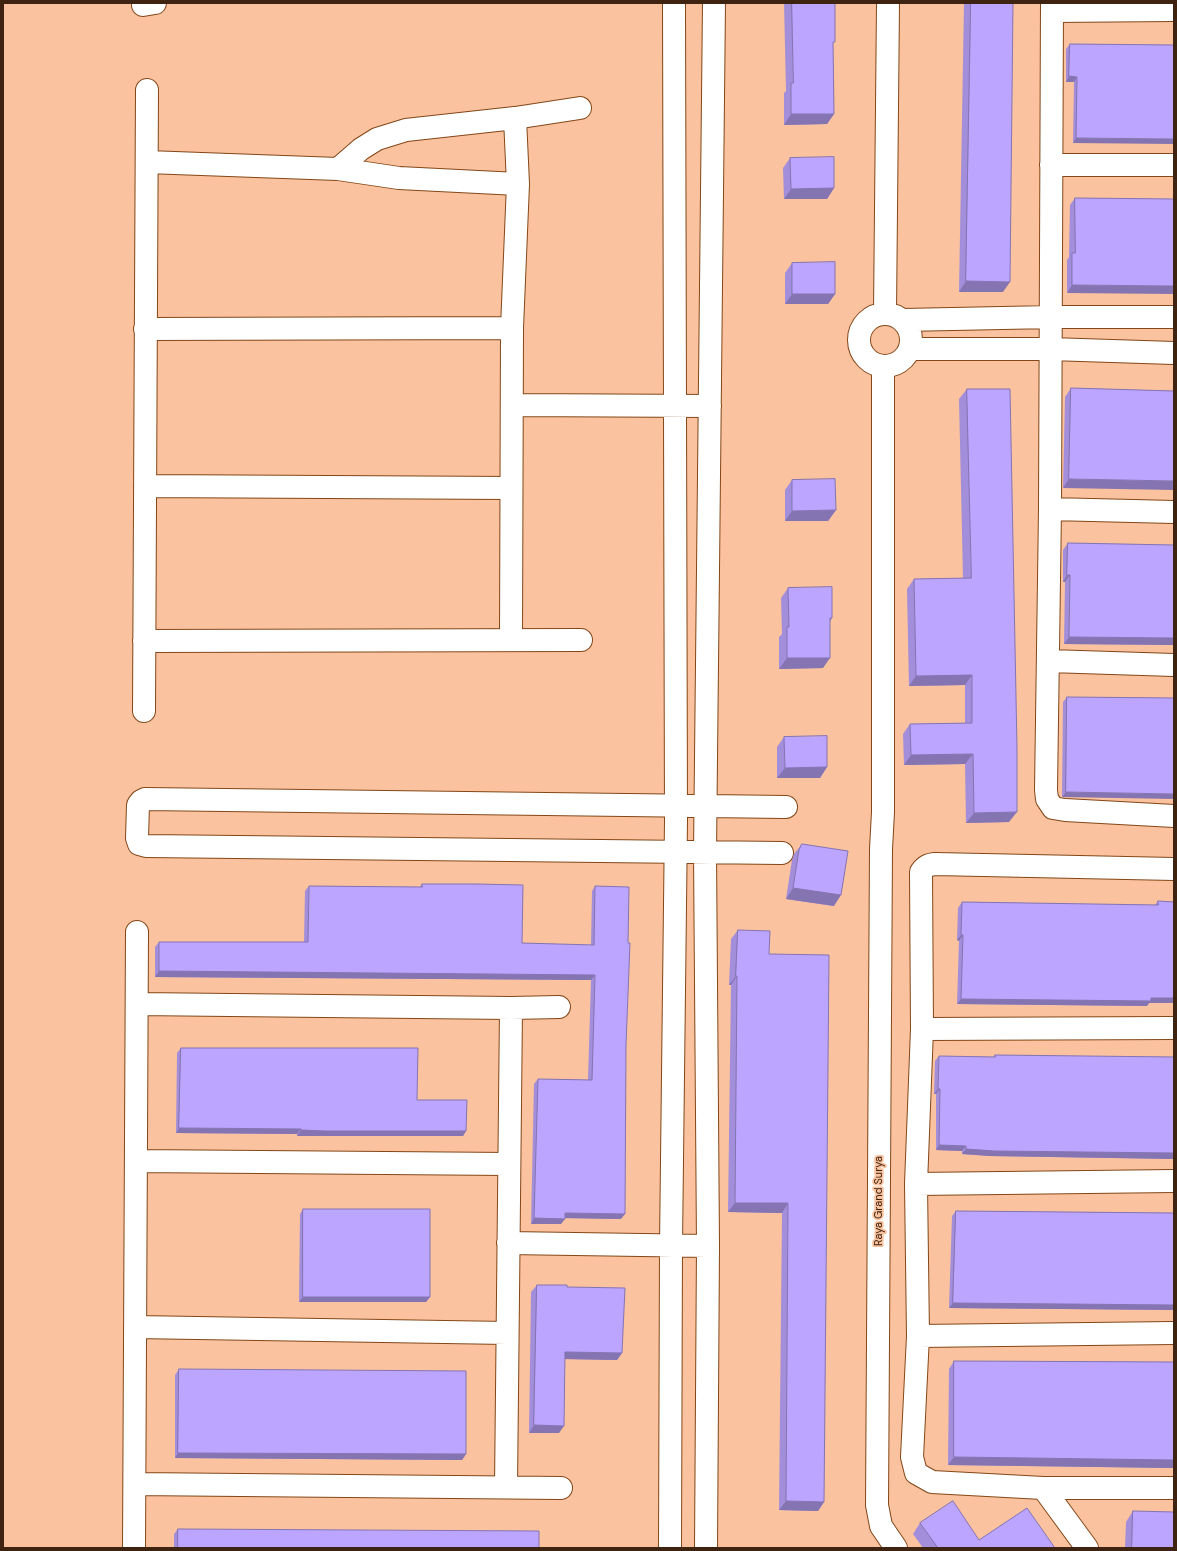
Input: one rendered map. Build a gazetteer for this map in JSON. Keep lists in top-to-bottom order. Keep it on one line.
{"streets":{"street":["Raya Grand Surya"]}}
